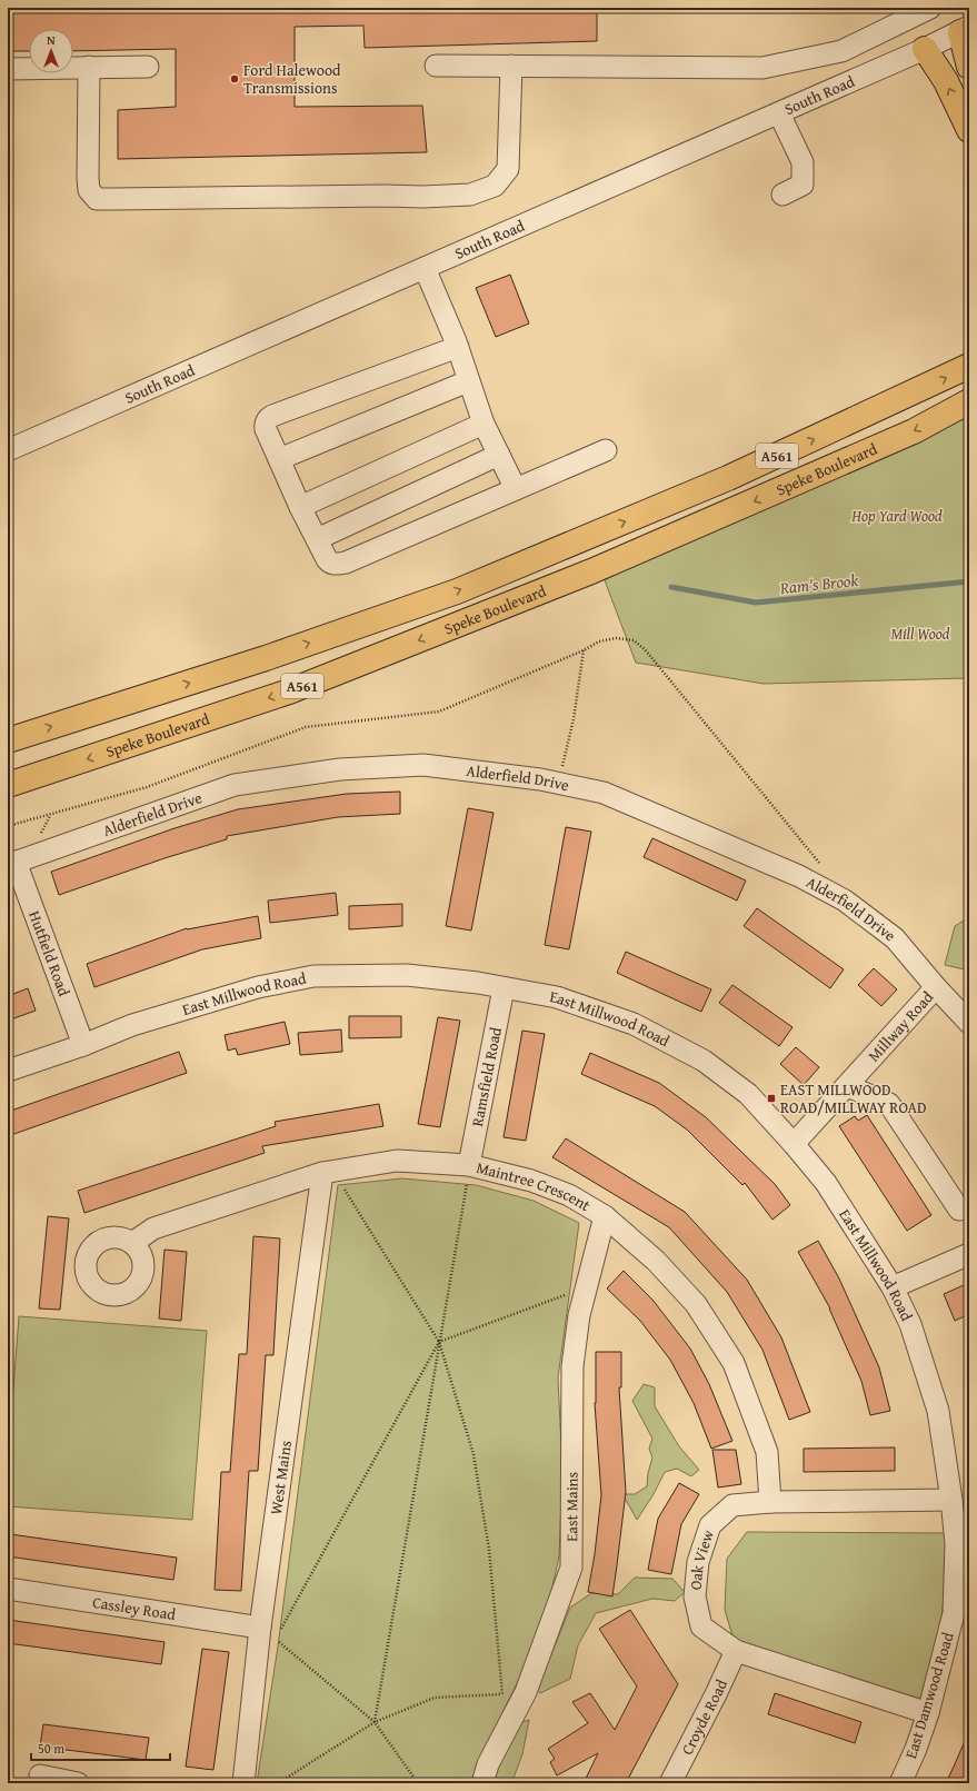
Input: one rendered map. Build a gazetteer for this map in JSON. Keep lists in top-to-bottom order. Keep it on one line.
{"streets":{"highway":["A561","Speke Boulevard"],"street":["South Road","Alderfield Drive","Hutfield Road","East Millwood Road","Millway Road","Ramsfield Road","Maintree Crescent","West Mains","East Mains","Oak View","Cassley Road","East Damwood Road","Croyde Road"]},"crossings":[["Alderfield Drive","Hutfield Road"],["Alderfield Drive","Millway Road"],["Hutfield Road","East Millwood Road"],["East Millwood Road","Millway Road"],["East Millwood Road","Ramsfield Road"],["East Millwood Road","Oak View"],["East Millwood Road","East Damwood Road"],["Ramsfield Road","Maintree Crescent"],["Maintree Crescent","West Mains"],["Maintree Crescent","East Mains"],["Maintree Crescent","Oak View"],["West Mains","Cassley Road"],["Oak View","East Damwood Road"],["Oak View","Croyde Road"]],"water":["Ram's Brook"],"parks":["Hop Yard Wood","Mill Wood"],"places":{"other":["Ford Halewood Transmissions"],"transit":["EAST MILLWOOD ROAD/MILLWAY ROAD"]},"scale_bar":"50 m","north":"top"}
